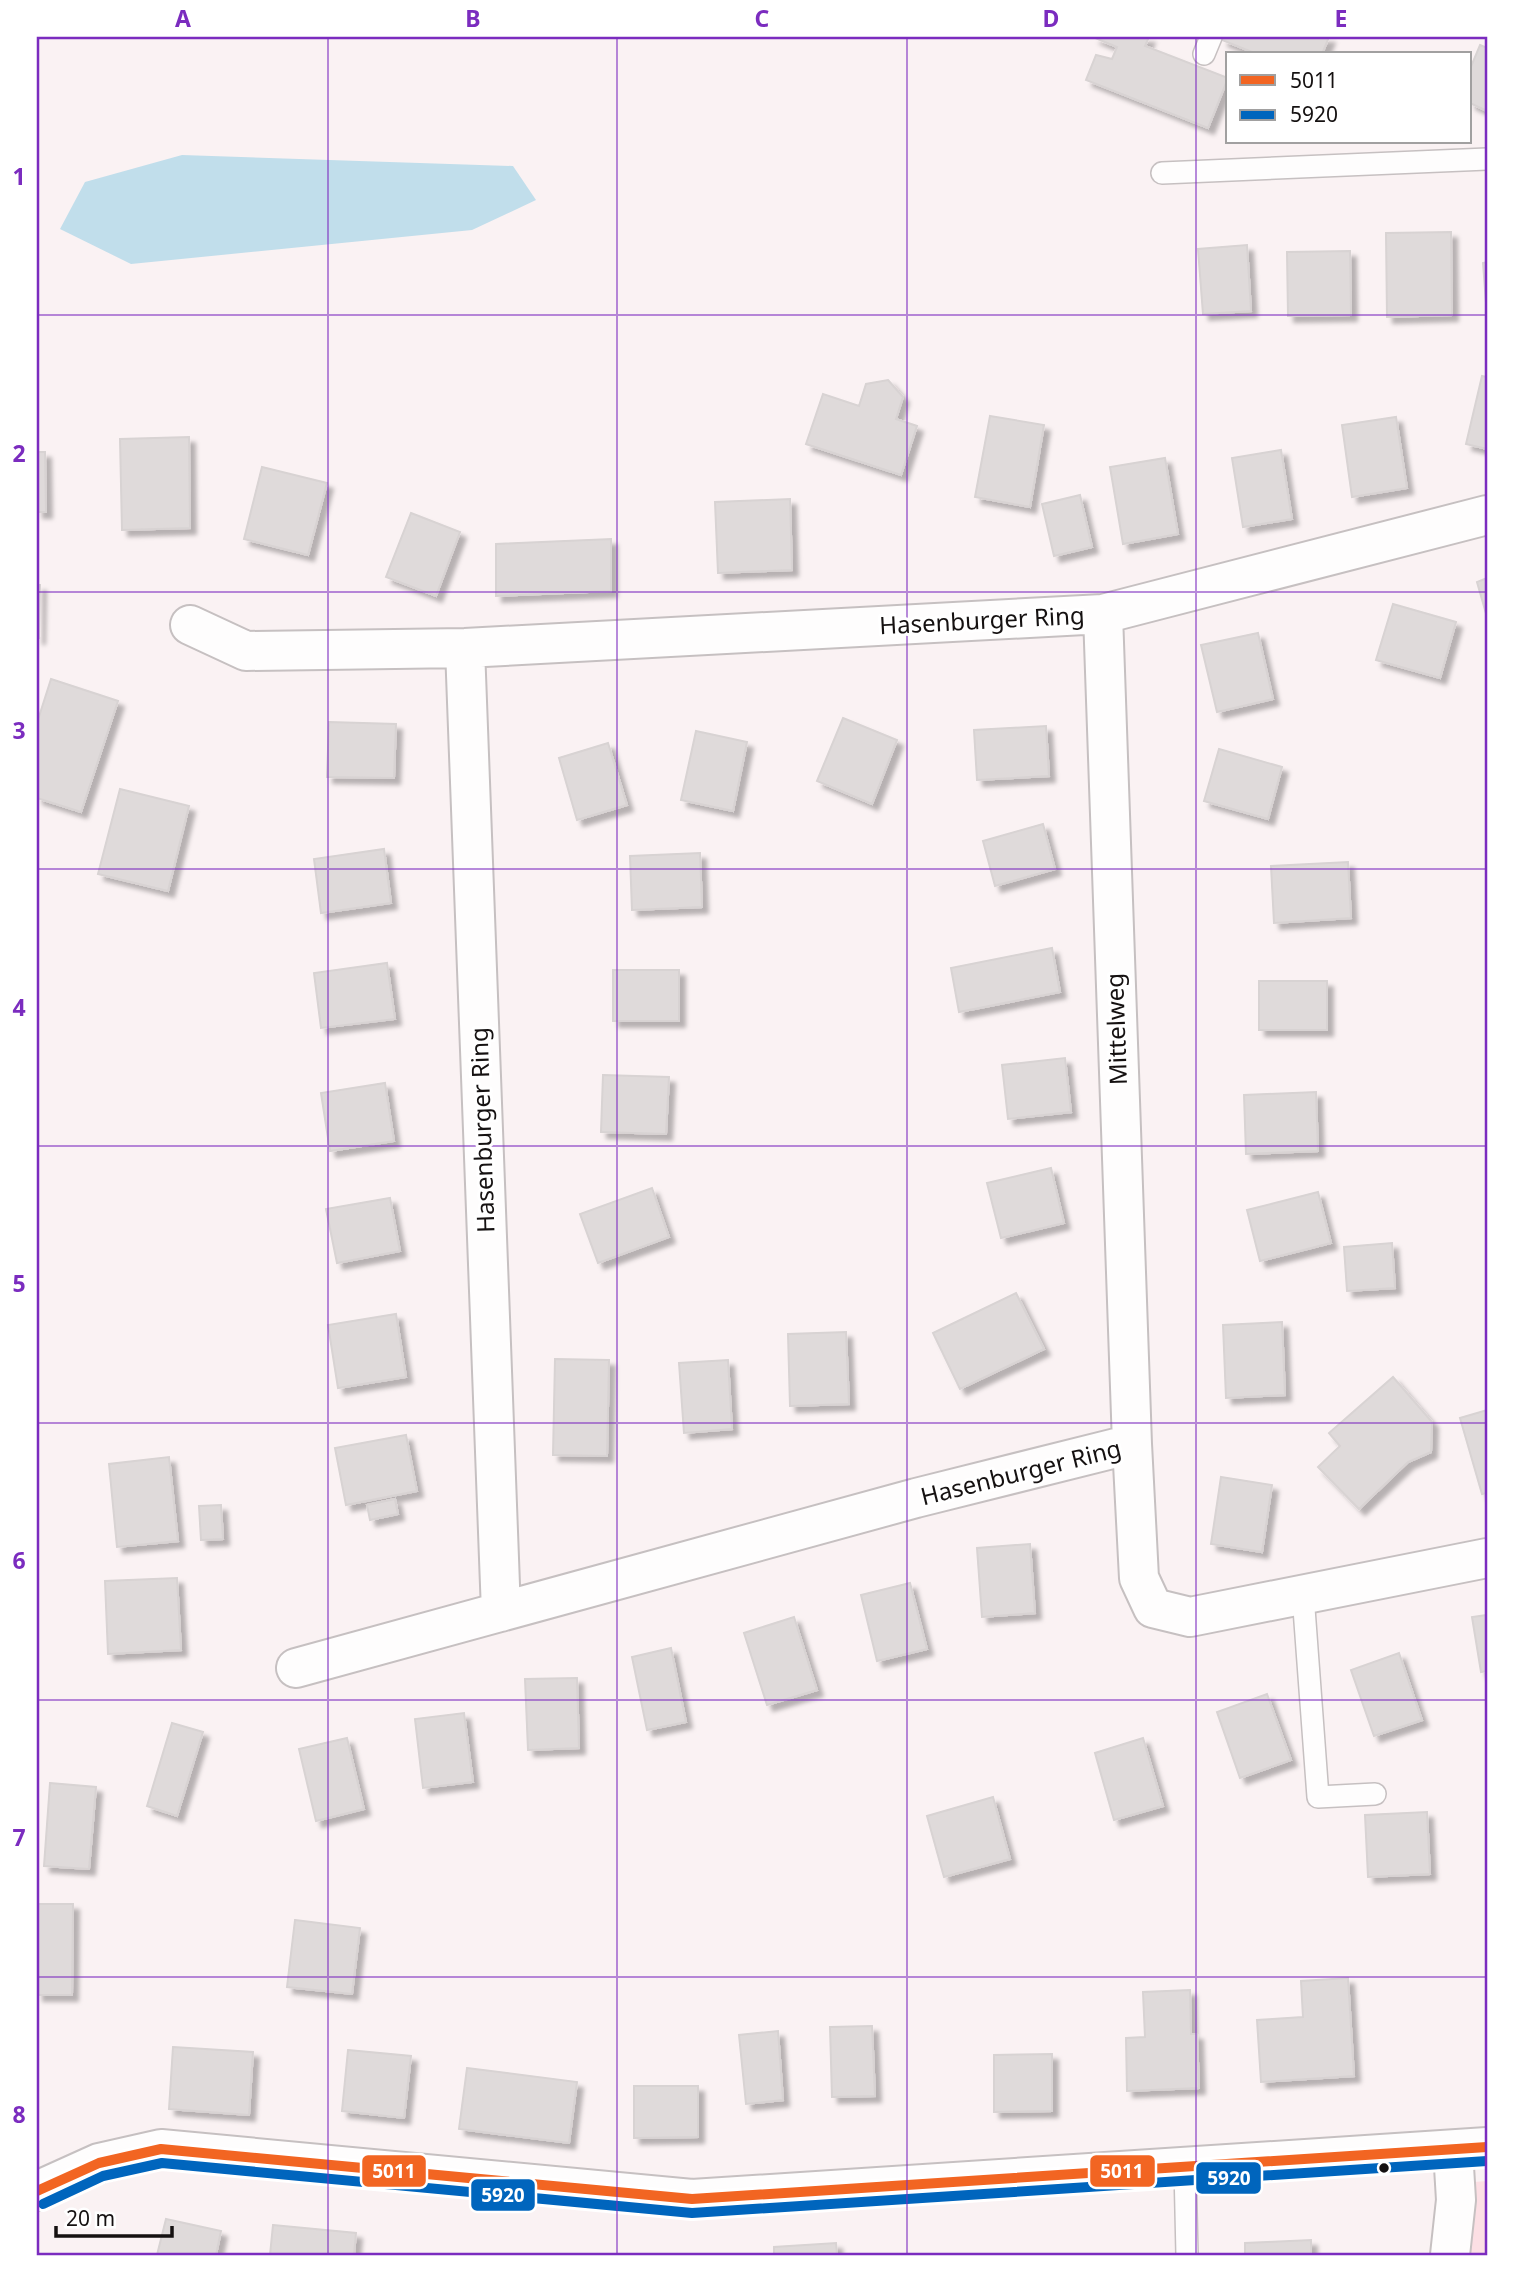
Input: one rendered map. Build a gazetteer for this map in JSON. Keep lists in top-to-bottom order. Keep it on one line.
{"streets":{"street":["Hasenburger Ring","Mittelweg"]},"crossings":[["Hasenburger Ring","Mittelweg"]],"lines":["transit line 5011","transit line 5920"],"legend":["5011","5920"],"scale_bar":"20 m","grid":{"columns":["A","B","C","D","E"],"rows":["1","2","3","4","5","6","7","8"]}}
